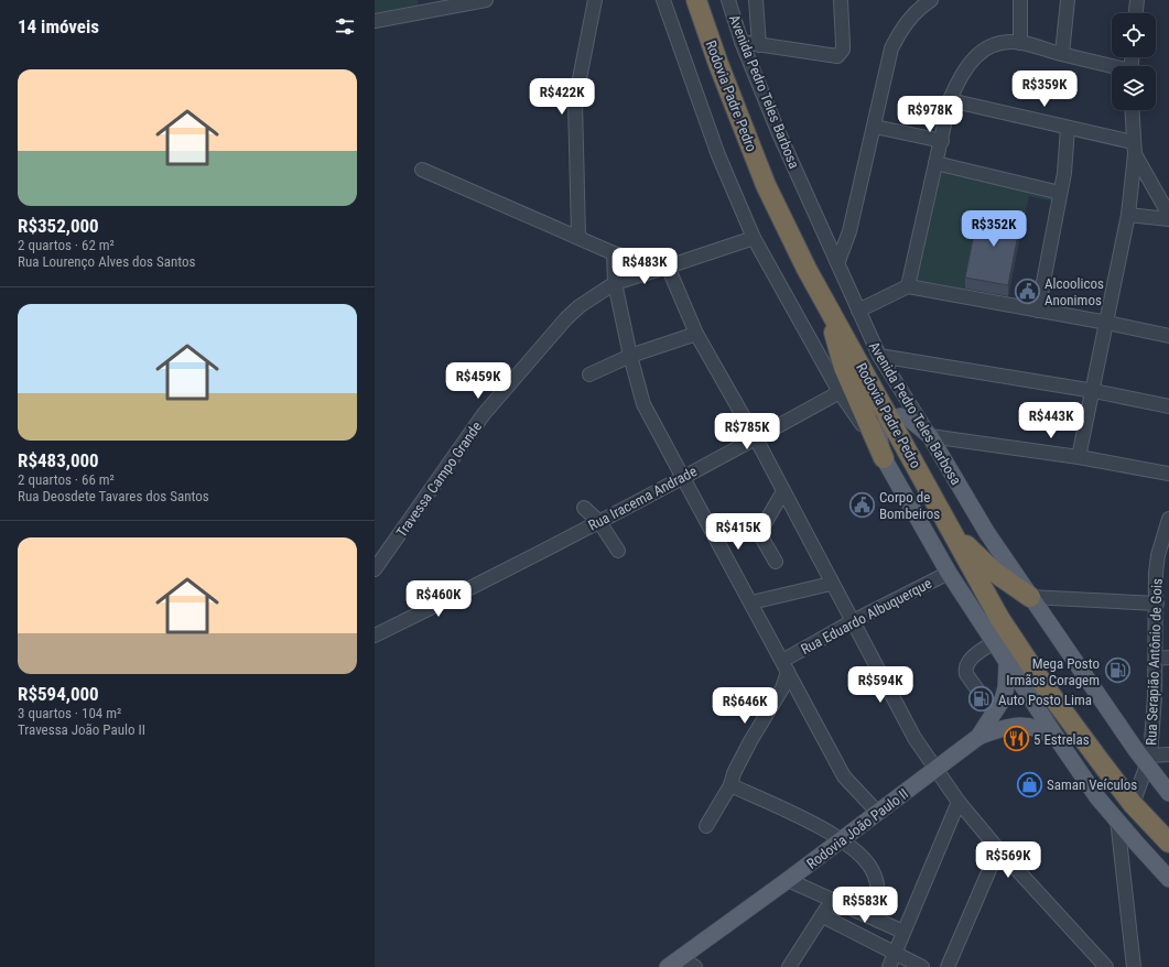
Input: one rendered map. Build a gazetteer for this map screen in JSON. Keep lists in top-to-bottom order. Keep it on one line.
{"streets":{"highway":["Rodovia Padre Pedro"],"main road":["Avenida Pedro Teles Barbosa","Rodovia João Paulo II"],"street":["Travessa Campo Grande","Rua Iracema Andrade","Rua Eduardo Albuquerque","Rua Serapião Antônio de Gois"]},"crossings":[["Avenida Pedro Teles Barbosa","Rua Serapião Antônio de Gois"],["Rodovia Padre Pedro","Rua Serapião Antônio de Gois"]],"places":{"public building":["Alcoolicos Anonimos","Corpo de Bombeiros"],"fuel station":["Mega Posto Irmãos Coragem","Auto Posto Lima"],"restaurant":["5 Estrelas"],"shop":["Saman Veículos"]},"page":{"heading":"14 imóveis","list":[{"name":"R$352,000","note":"2 quartos · 62 m² · Rua Lourenço Alves dos Santos"},{"name":"R$483,000","note":"2 quartos · 66 m² · Rua Deosdete Tavares dos Santos"},{"name":"R$594,000","note":"3 quartos · 104 m² · Travessa João Paulo II"}],"price":["R$359K","R$422K","R$978K","R$352K","R$483K","R$459K","R$443K","R$785K","R$415K","R$460K","R$594K","R$646K","R$569K","R$583K"]}}
